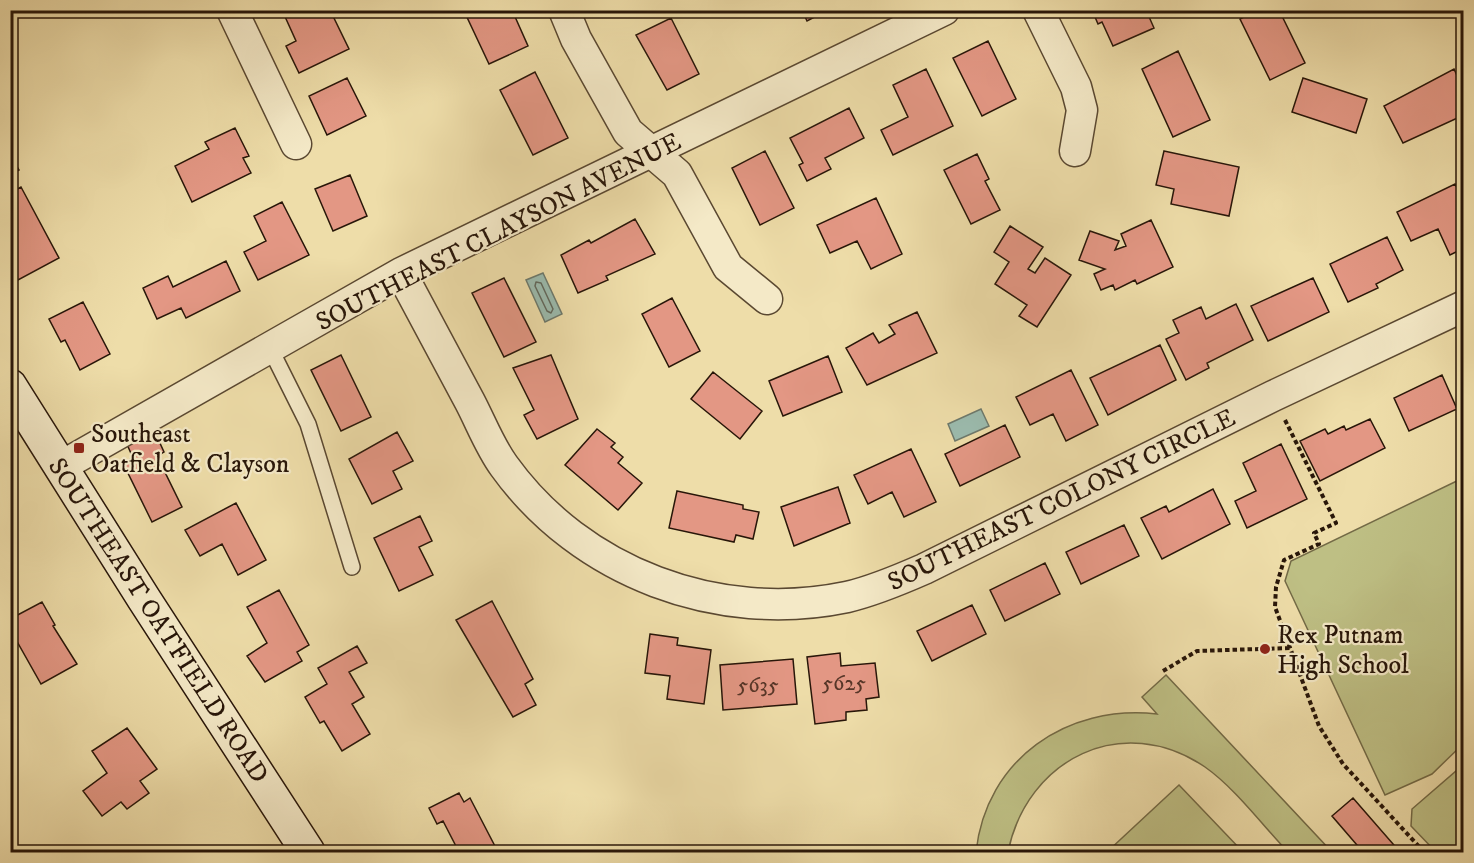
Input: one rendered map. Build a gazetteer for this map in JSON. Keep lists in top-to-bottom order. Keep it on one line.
{"streets":{"main road":["SOUTHEAST OATFIELD ROAD"],"street":["SOUTHEAST CLAYSON AVENUE","SOUTHEAST COLONY CIRCLE"]},"crossings":[["SOUTHEAST CLAYSON AVENUE","SOUTHEAST COLONY CIRCLE"],["SOUTHEAST CLAYSON AVENUE","SOUTHEAST OATFIELD ROAD"]],"places":{"transit":["Southeast Oatfield & Clayson"],"other":["Rex Putnam High School"]},"house_numbers":["5625","5635"]}
